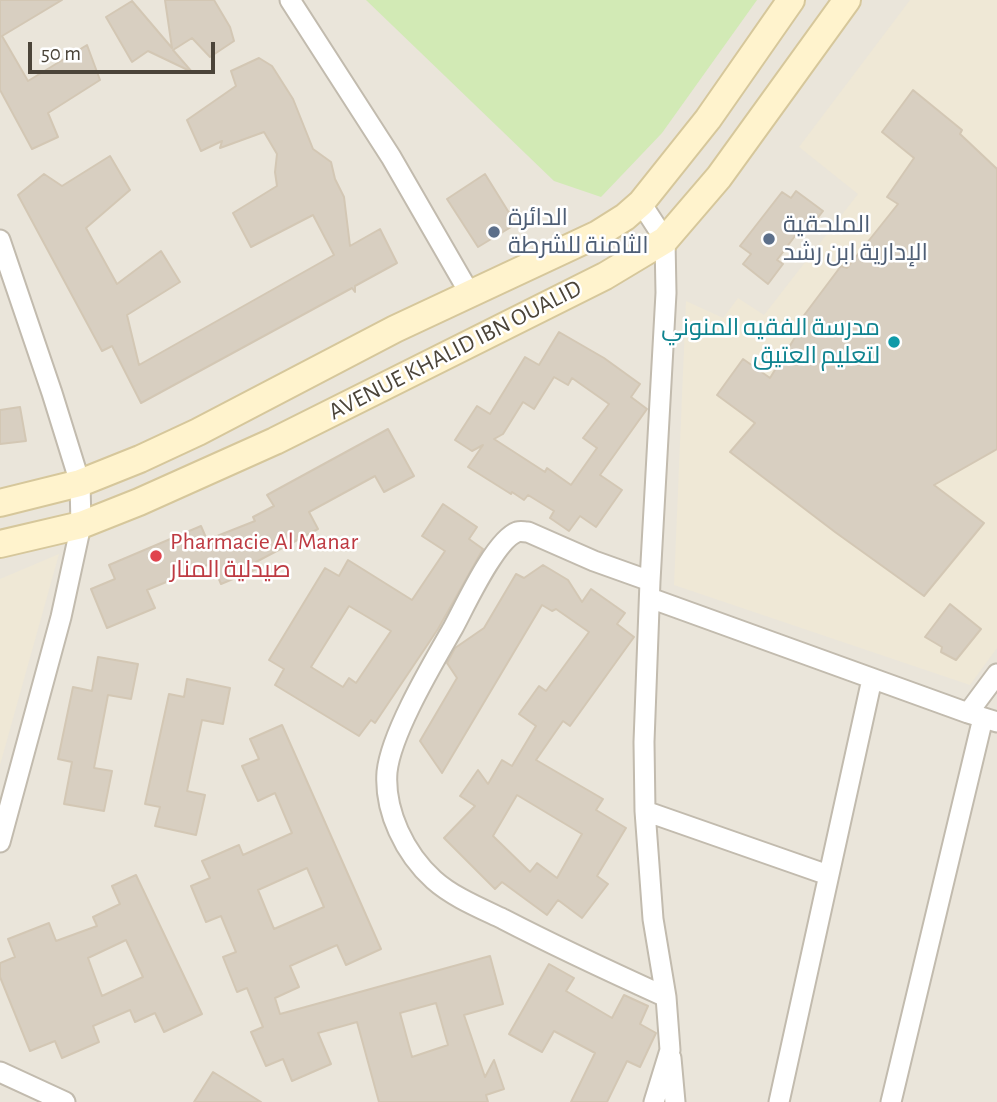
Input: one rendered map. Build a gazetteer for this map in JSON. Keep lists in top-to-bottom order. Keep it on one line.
{"streets":{"main road":["AVENUE KHALID IBN OUALID"]},"places":["الدائرة الثامنة للشرطة","الملحقية الإدارية ابن رشد","مدرسة الفقيه المنوني لتعليم العتيق","Pharmacie Al Manar صيدلية المنار"],"scale_bar":"50 m"}
